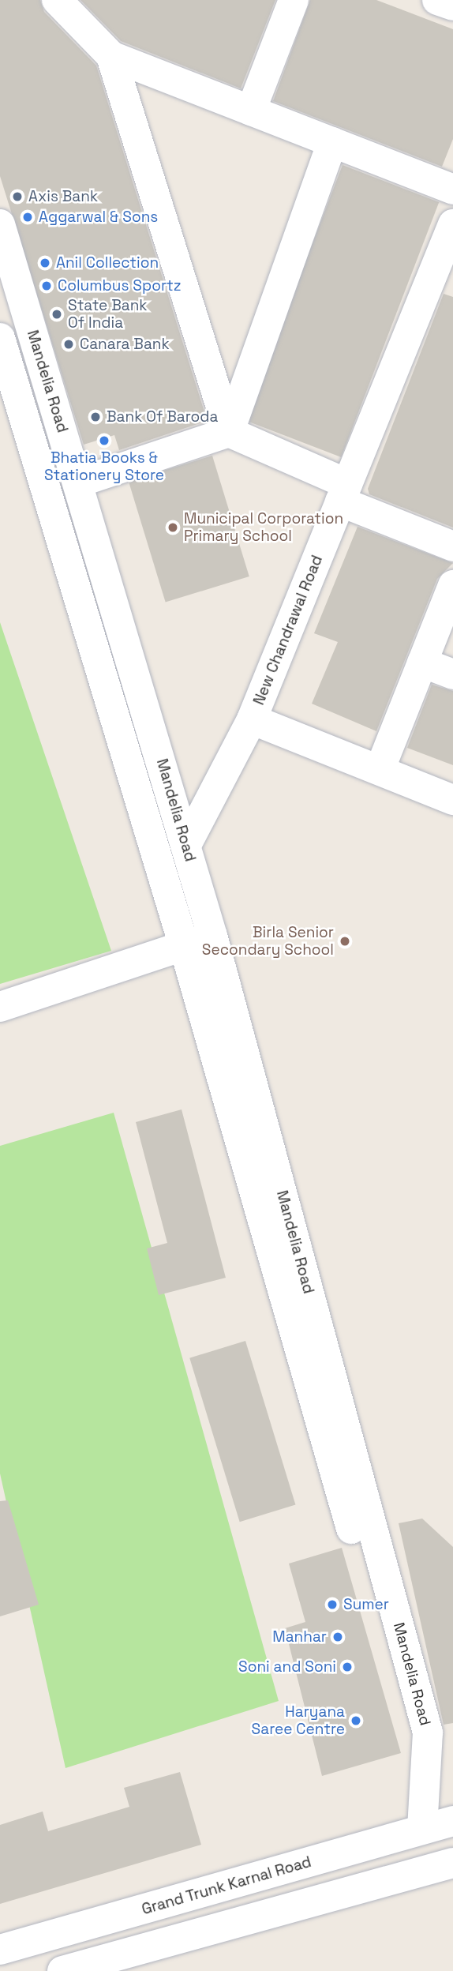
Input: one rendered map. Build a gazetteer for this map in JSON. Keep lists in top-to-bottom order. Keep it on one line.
{"streets":{"street":["Mandelia Road","New Chandrawal Road","Grand Trunk Karnal Road"]},"crossings":[["Mandelia Road","New Chandrawal Road"],["Mandelia Road","Grand Trunk Karnal Road"]],"places":["Axis Bank","Aggarwal & Sons","Anil Collection","Columbus Sportz","State Bank Of India","Canara Bank","Bank Of Baroda","Bhatia Books & Stationery Store","Municipal Corporation Primary School","Birla Senior Secondary School","Sumer","Manhar","Soni and Soni","Haryana Saree Centre"]}
